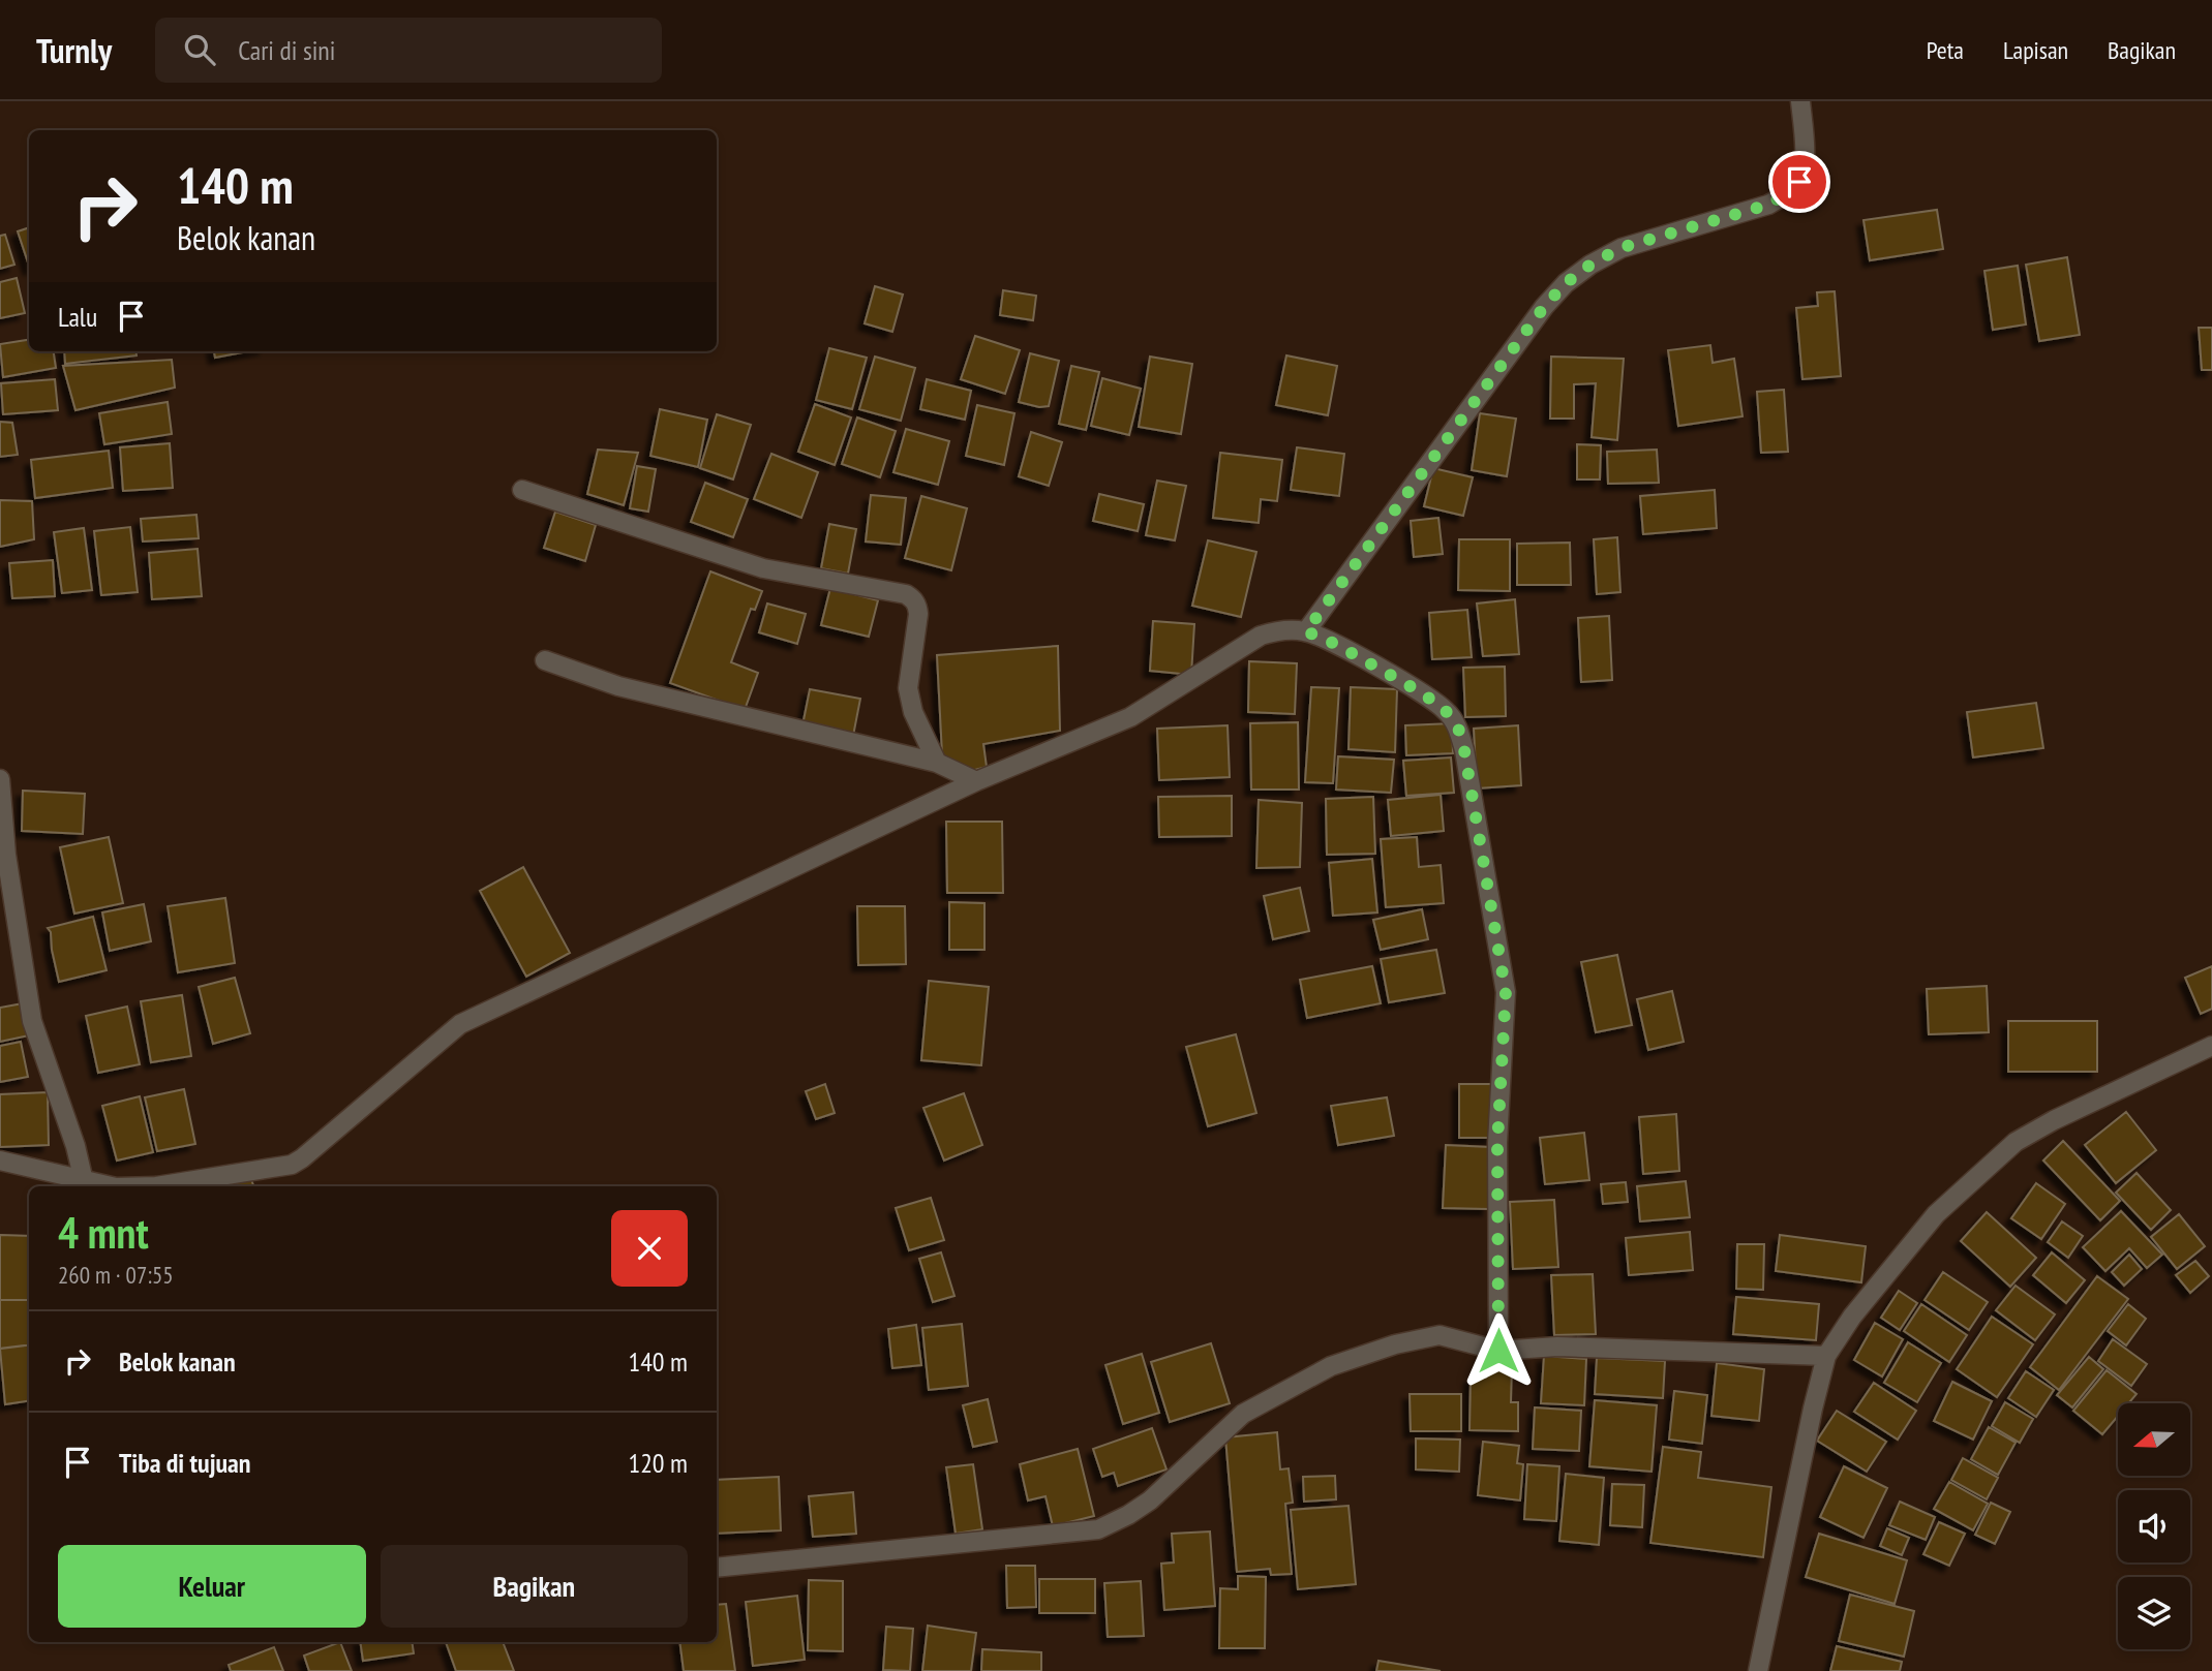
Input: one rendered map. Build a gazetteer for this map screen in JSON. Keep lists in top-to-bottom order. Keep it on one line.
{"north":"left","page":{"header":"Turnly","search":"Cari di sini","nav":["Peta","Lapisan","Bagikan"],"turn":["140 m","Belok kanan"],"then":"Lalu","heading":["4 mnt","260 m · 07:55"],"list":[{"name":"Belok kanan","value":"140 m"},{"name":"Tiba di tujuan","value":"120 m"}],"buttons":["Keluar","Bagikan"]}}
